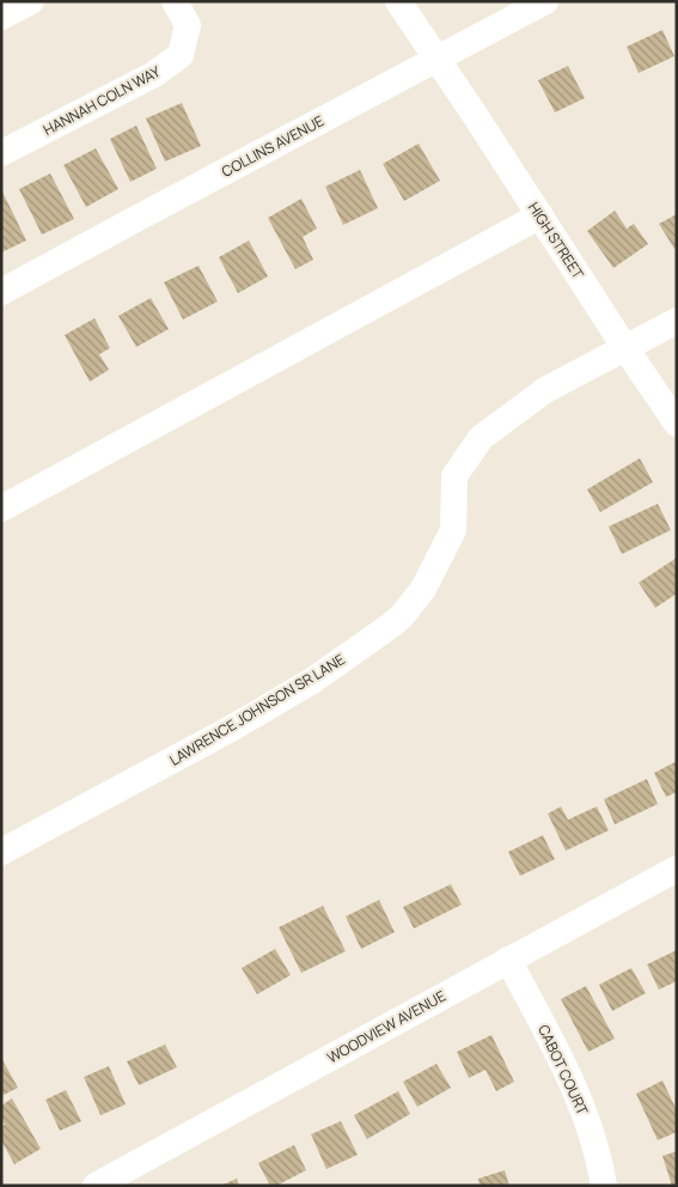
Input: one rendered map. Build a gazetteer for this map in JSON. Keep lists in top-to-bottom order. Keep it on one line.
{"streets":{"street":["HANNAH COLN WAY","COLLINS AVENUE","HIGH STREET","LAWRENCE JOHNSON SR LANE","WOODVIEW AVENUE","CABOT COURT"]},"crossings":[["COLLINS AVENUE","HIGH STREET"],["HIGH STREET","LAWRENCE JOHNSON SR LANE"],["WOODVIEW AVENUE","CABOT COURT"]]}
